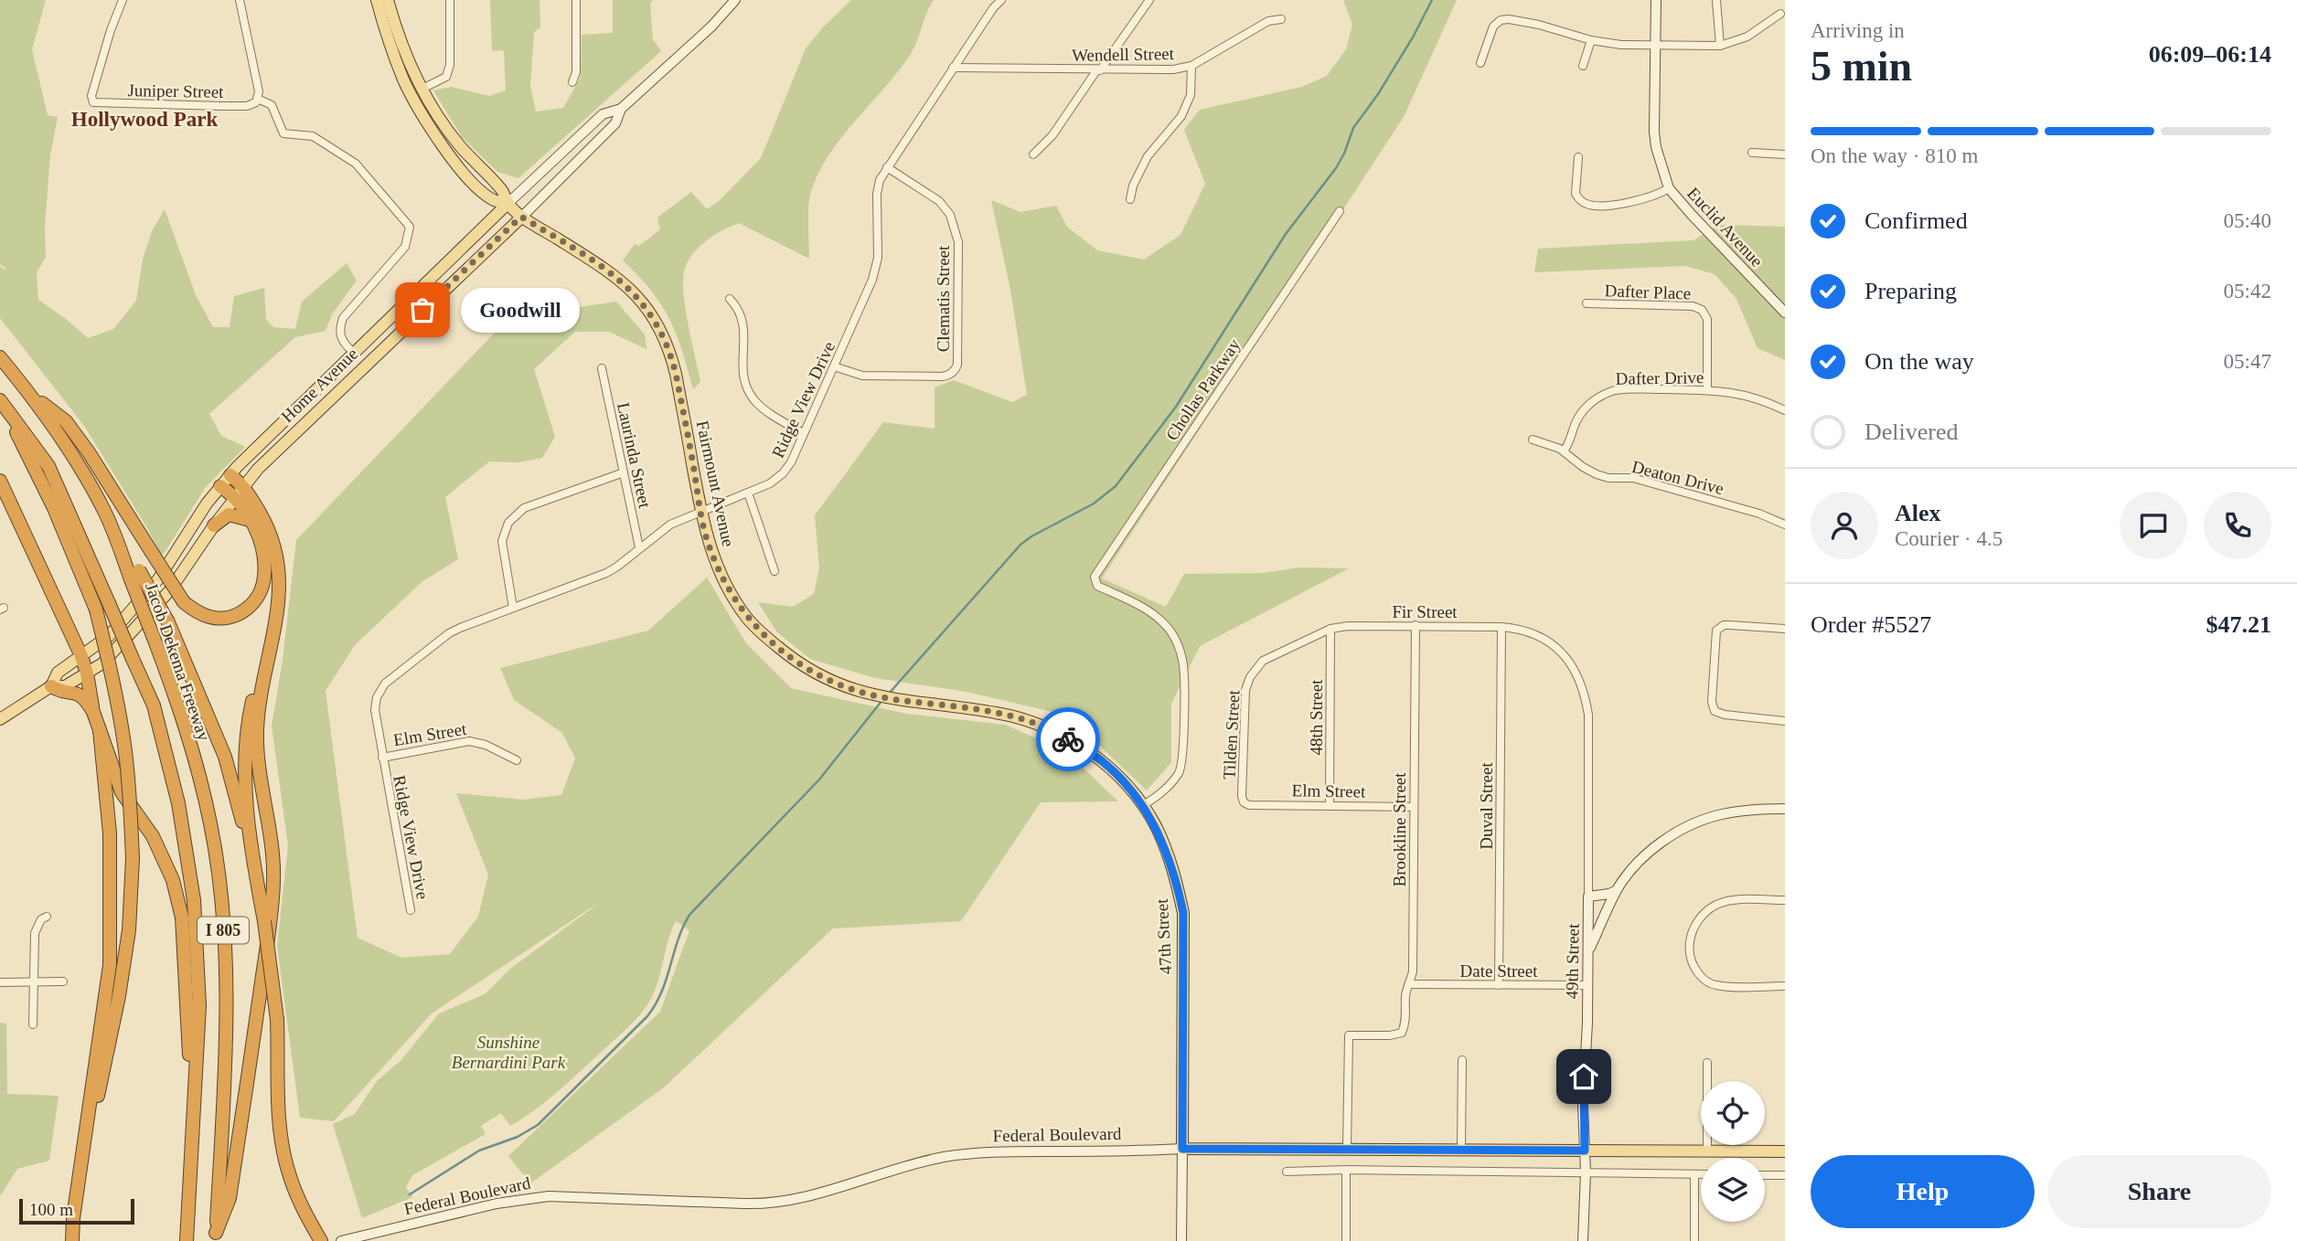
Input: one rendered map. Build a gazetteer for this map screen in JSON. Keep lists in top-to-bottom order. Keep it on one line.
{"streets":{"highway":["Jacob Dekema Freeway","I 805"],"main road":["Euclid Avenue","Home Avenue","Fairmount Avenue","47th Street","49th Street","Federal Boulevard"],"street":["Wendell Street","Juniper Street","Dafter Place","Clematis Street","Dafter Drive","Chollas Parkway","Ridge View Drive","Laurinda Street","Deaton Drive","Fir Street","48th Street","Elm Street","Tilden Street","Duval Street","Brookline Street","Date Street"]},"crossings":[["Wendell Street","Ridge View Drive"],["Dafter Place","Dafter Drive"],["Clematis Street","Ridge View Drive"],["Dafter Drive","Deaton Drive"],["Home Avenue","Fairmount Avenue"],["Chollas Parkway","Fairmount Avenue"],["Chollas Parkway","47th Street"],["Ridge View Drive","Laurinda Street"],["Ridge View Drive","Fairmount Avenue"],["Ridge View Drive","Elm Street"],["Fairmount Avenue","47th Street"],["Fir Street","48th Street"],["Fir Street","Tilden Street"],["Fir Street","Duval Street"],["Fir Street","Brookline Street"],["Fir Street","49th Street"],["48th Street","Elm Street"],["Elm Street","Tilden Street"],["Elm Street","Brookline Street"],["Duval Street","Date Street"],["Brookline Street","Date Street"],["Brookline Street","Federal Boulevard"],["47th Street","Federal Boulevard"],["49th Street","Date Street"],["49th Street","Federal Boulevard"]],"districts":["Hollywood Park"],"parks":["Sunshine Bernardini Park"],"places":["Goodwill"],"scale_bar":"100 m","page":{"heading":["5 min","Arriving in","06:09–06:14"],"panel":["Alex","Courier · 4.5","Order #5527","$47.21"],"bar":"On the way · 810 m","list":[["Confirmed","05:40"],["Preparing","05:42"],["On the way","05:47"],"Delivered"],"bubble":"Goodwill","buttons":["Help","Share"],"scale":"100 m"}}
